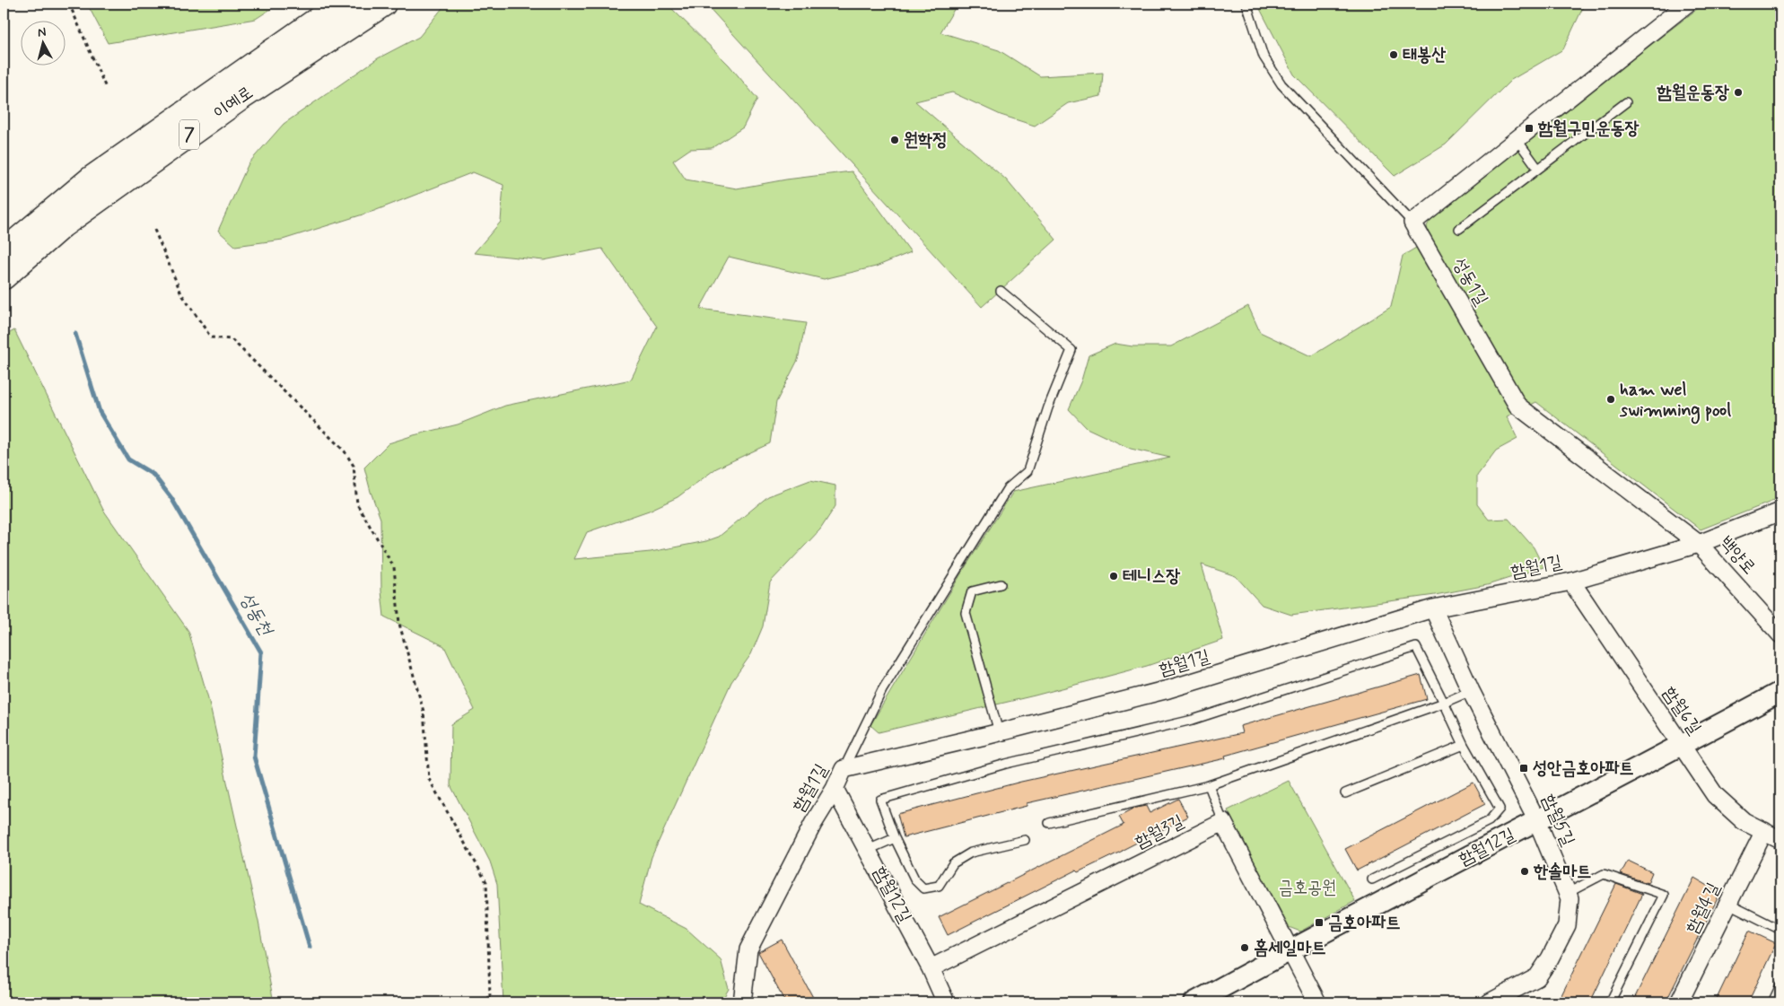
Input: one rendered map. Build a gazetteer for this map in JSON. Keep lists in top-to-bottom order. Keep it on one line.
{"streets":{"highway":["이예로","7"],"street":["성동1길","백양로","함월1길","함월6길","함월5길","함월3길","함월12길","함월4길"]},"crossings":[["성동1길","백양로"],["성동1길","함월1길"],["백양로","함월1길"],["함월1길","함월6길"],["함월1길","함월5길"],["함월1길","함월12길"],["함월6길","함월12길"],["함월6길","함월4길"],["함월5길","함월12길"],["함월3길","함월12길"]],"water":["성동천"],"parks":["금호공원"],"places":{"other":["태봉산","함월운동장","원학정","ham wel swimming pool","테니스장","한솔마트","홈세일마트"],"transit":["함월구민운동장","성안금호아파트","금호아파트"]},"north":"top"}
